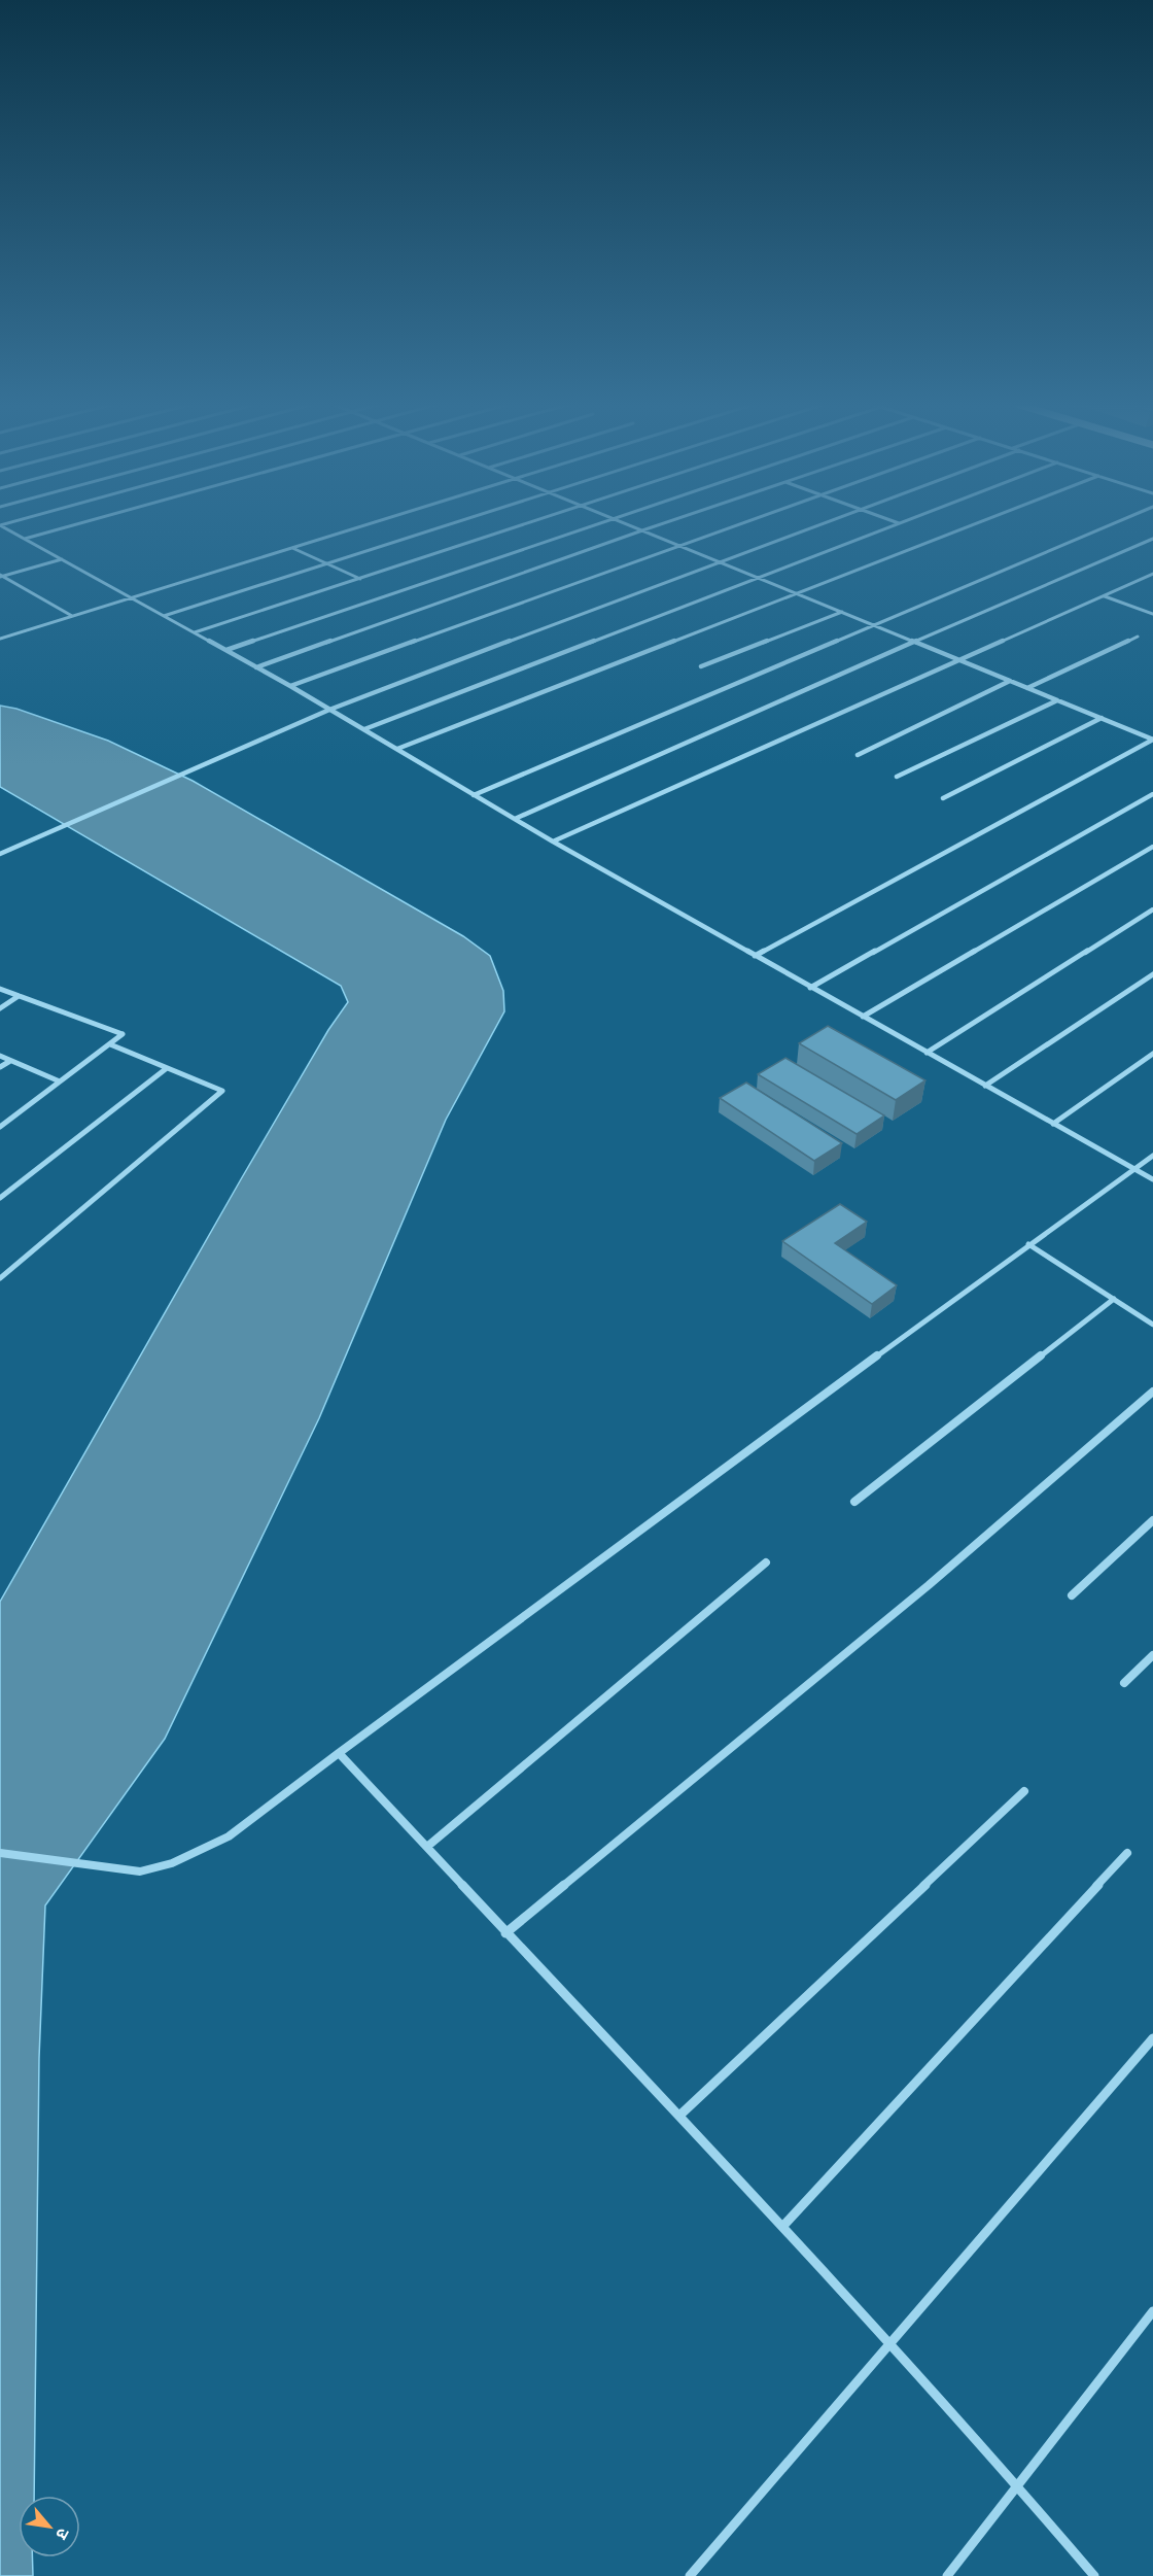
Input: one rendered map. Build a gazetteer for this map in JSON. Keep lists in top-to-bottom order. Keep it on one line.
{"north":"bottom right"}
